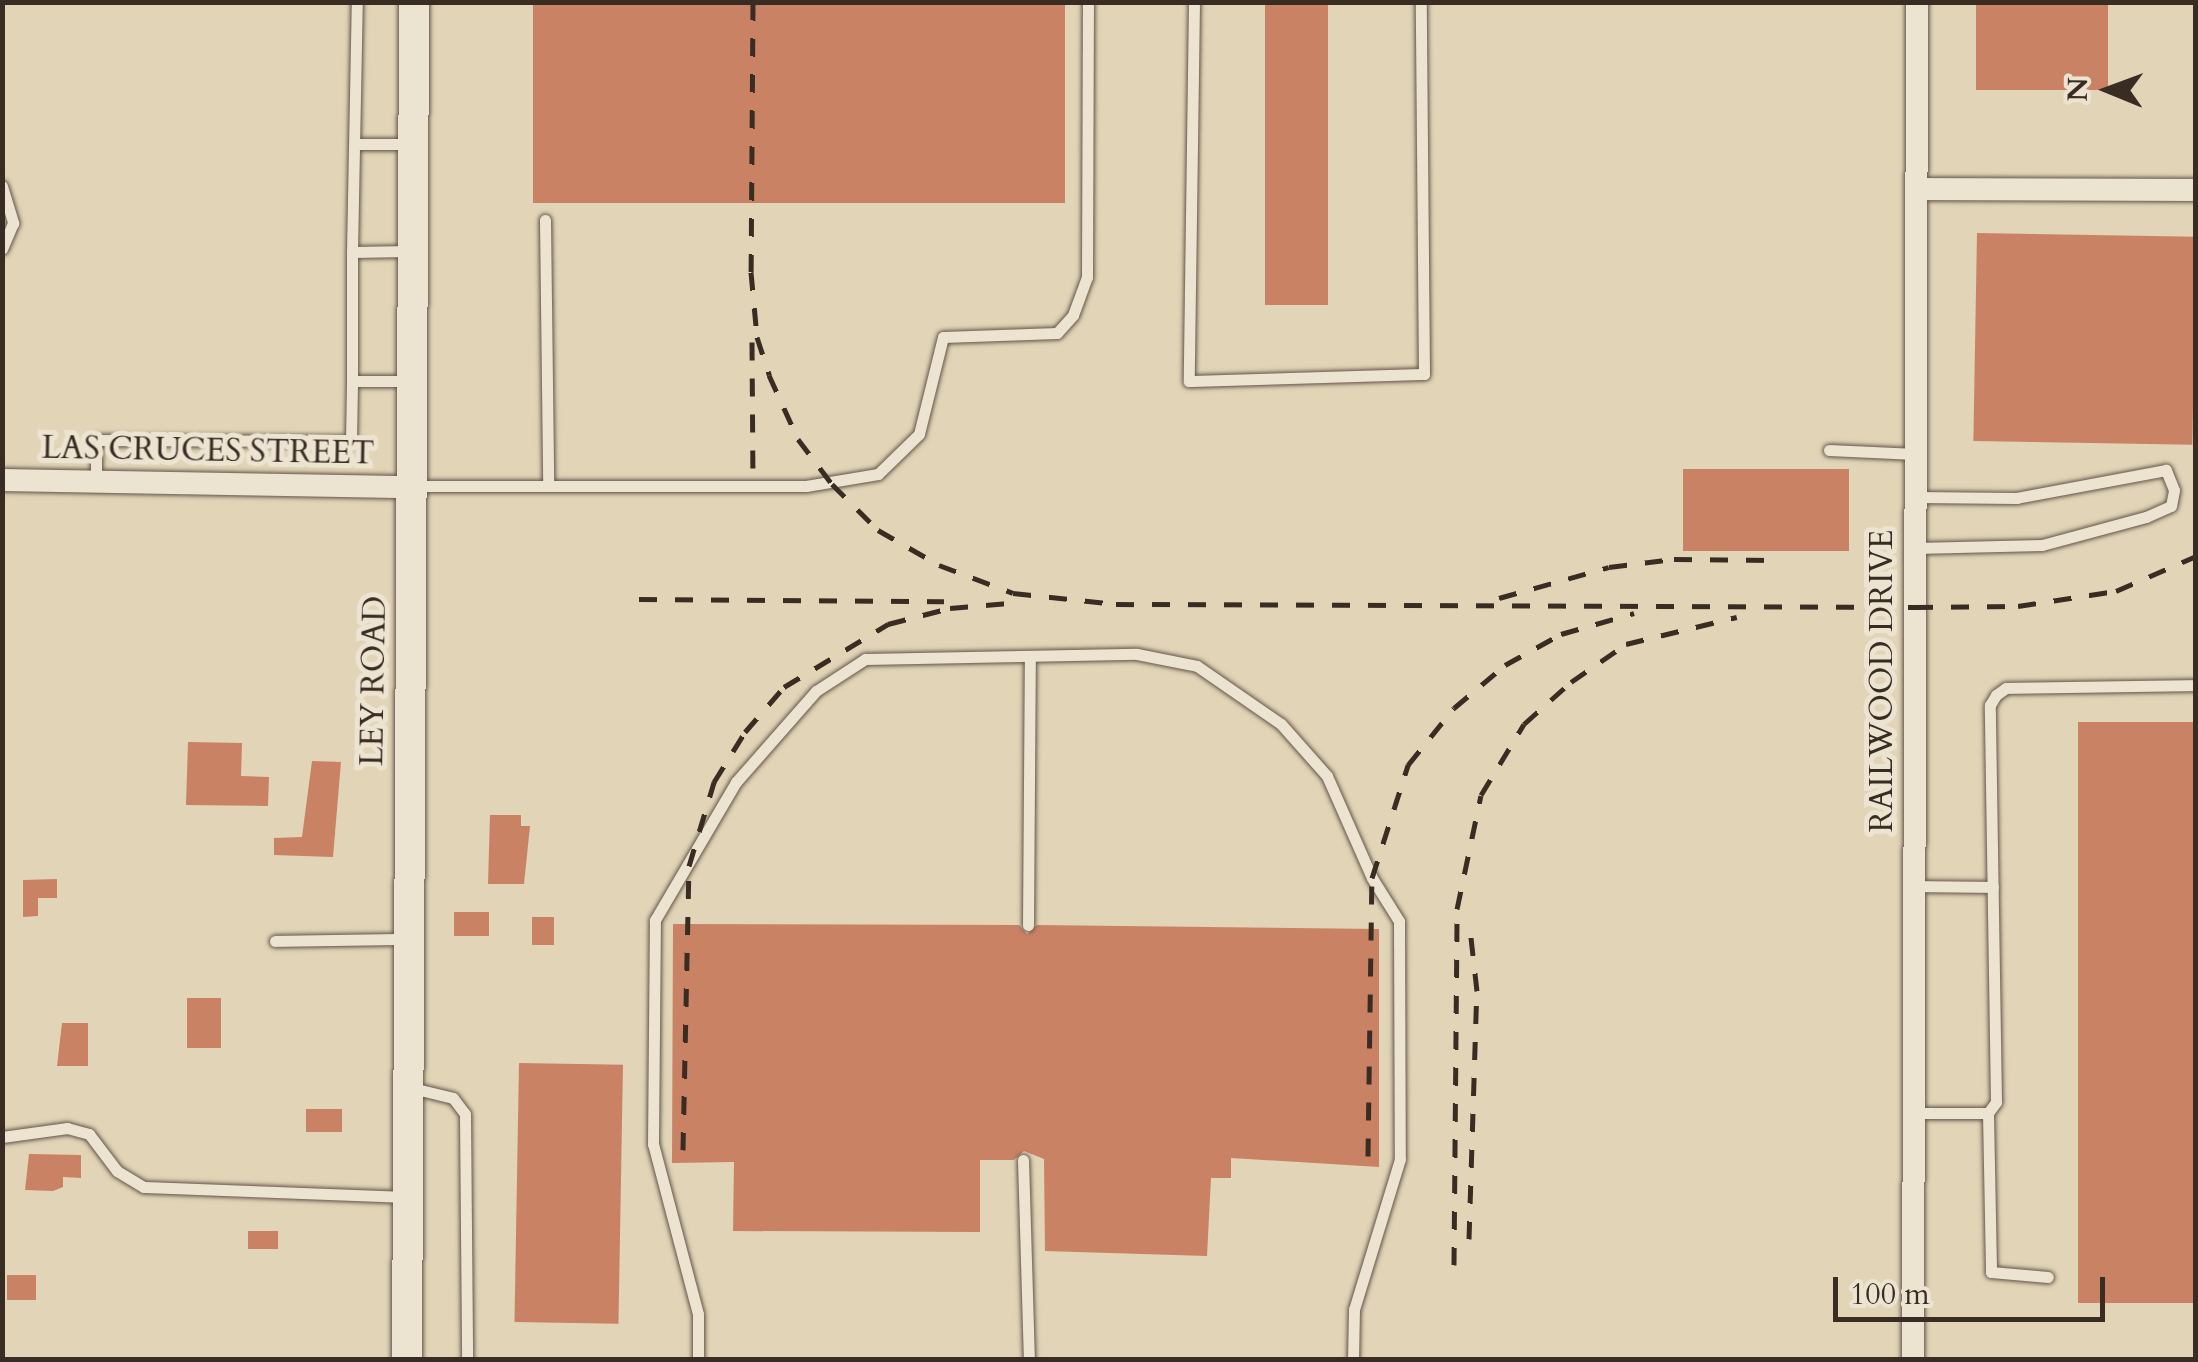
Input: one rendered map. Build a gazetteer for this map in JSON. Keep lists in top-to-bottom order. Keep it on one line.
{"streets":{"main road":["LEY ROAD"],"street":["LAS CRUCES STREET","RAILWOOD DRIVE"]},"crossings":[["LAS CRUCES STREET","LEY ROAD"]],"scale_bar":"100 m","north":"left"}
